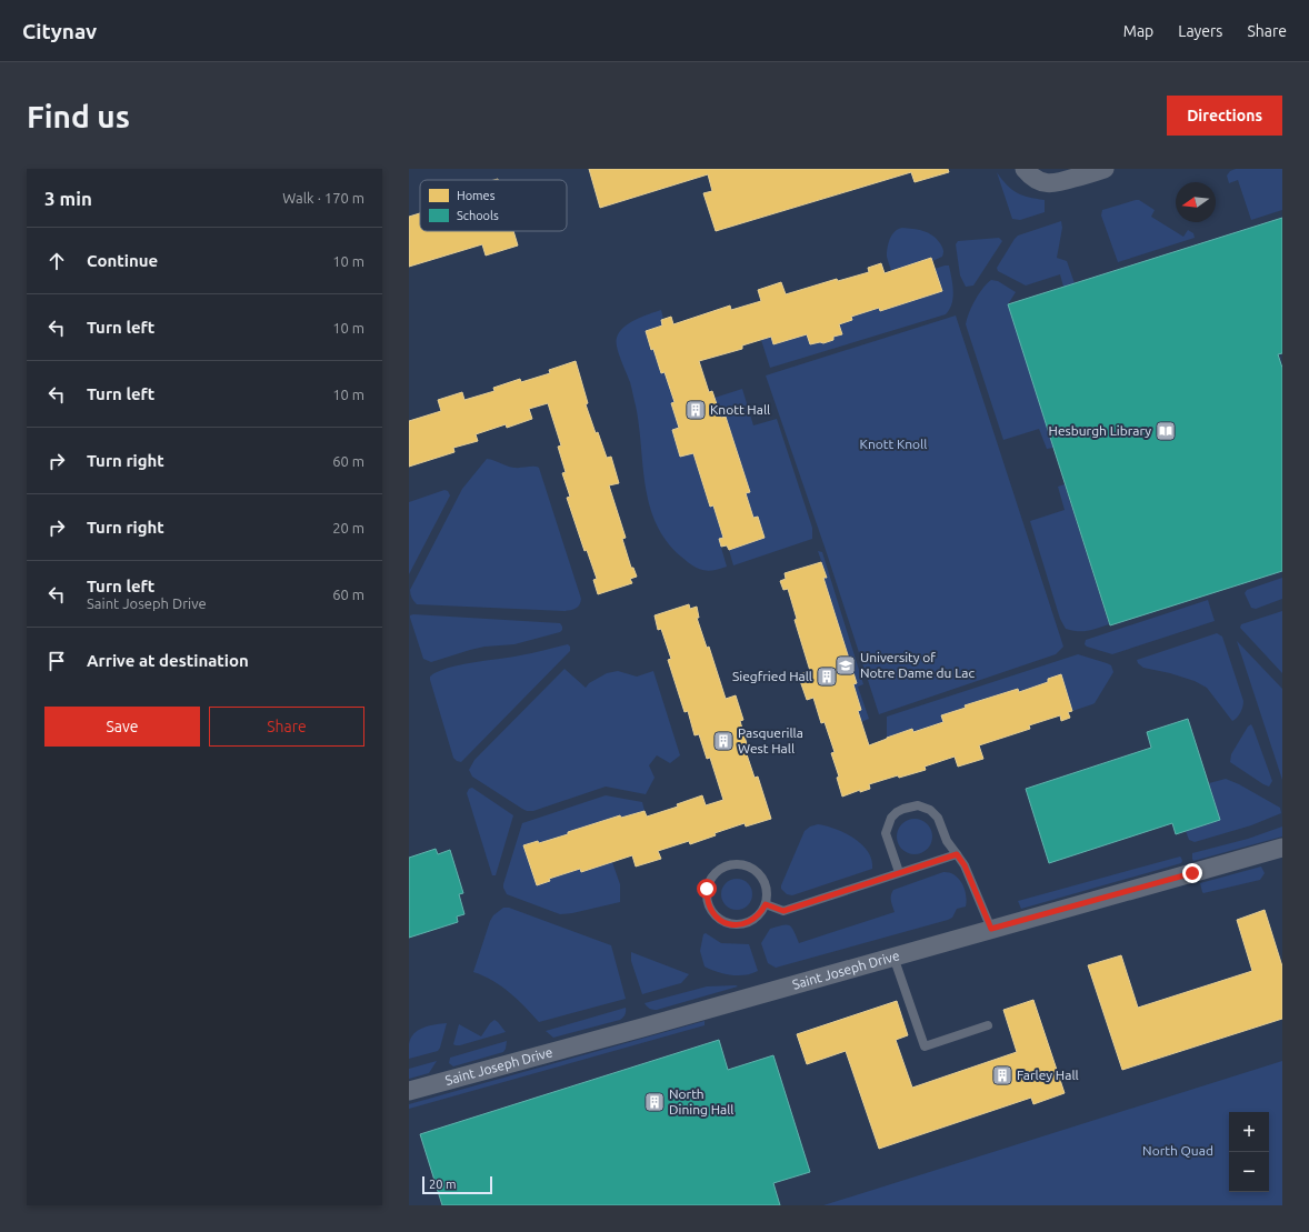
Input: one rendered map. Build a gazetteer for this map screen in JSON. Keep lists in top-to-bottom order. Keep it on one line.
{"streets":{"street":["Saint Joseph Drive"]},"parks":["Knott Knoll","North Quad"],"places":{"building":["Knott Hall","Siegfried Hall","Pasquerilla West Hall","Farley Hall","North Dining Hall"],"library":["Hesburgh Library"],"school or university":["University of Notre Dame du Lac"]},"legend":["Homes","Schools"],"scale_bar":"20 m","north":"left","page":{"header":"Citynav","nav":["Map","Layers","Share"],"buttons":["Directions",["Save","Share"]],"title":"Find us","heading":["3 min","Walk · 170 m"],"list":[["Continue","10 m"],["Turn left","10 m"],["Turn left","10 m"],["Turn right","60 m"],["Turn right","20 m"],["Turn left","Saint Joseph Drive","60 m"],"Arrive at destination"],"map_buttons":["+","−"],"scale":"20 m"}}
